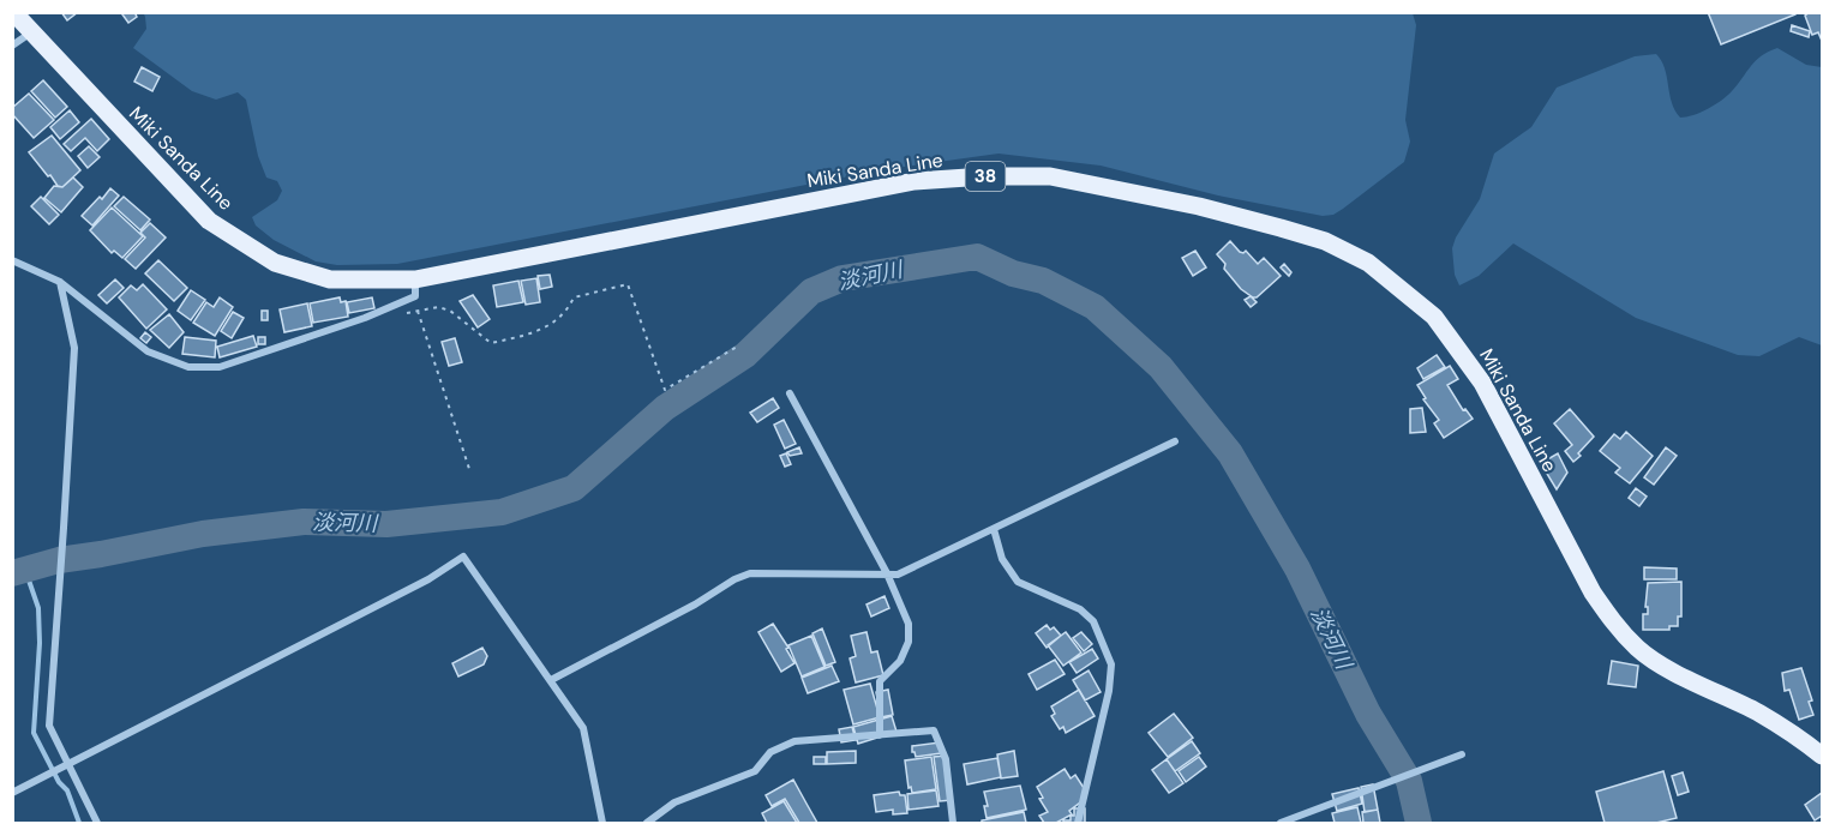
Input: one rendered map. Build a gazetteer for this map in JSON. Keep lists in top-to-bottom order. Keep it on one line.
{"streets":{"main road":["Miki Sanda Line","38"]},"water":["淡河川"]}
